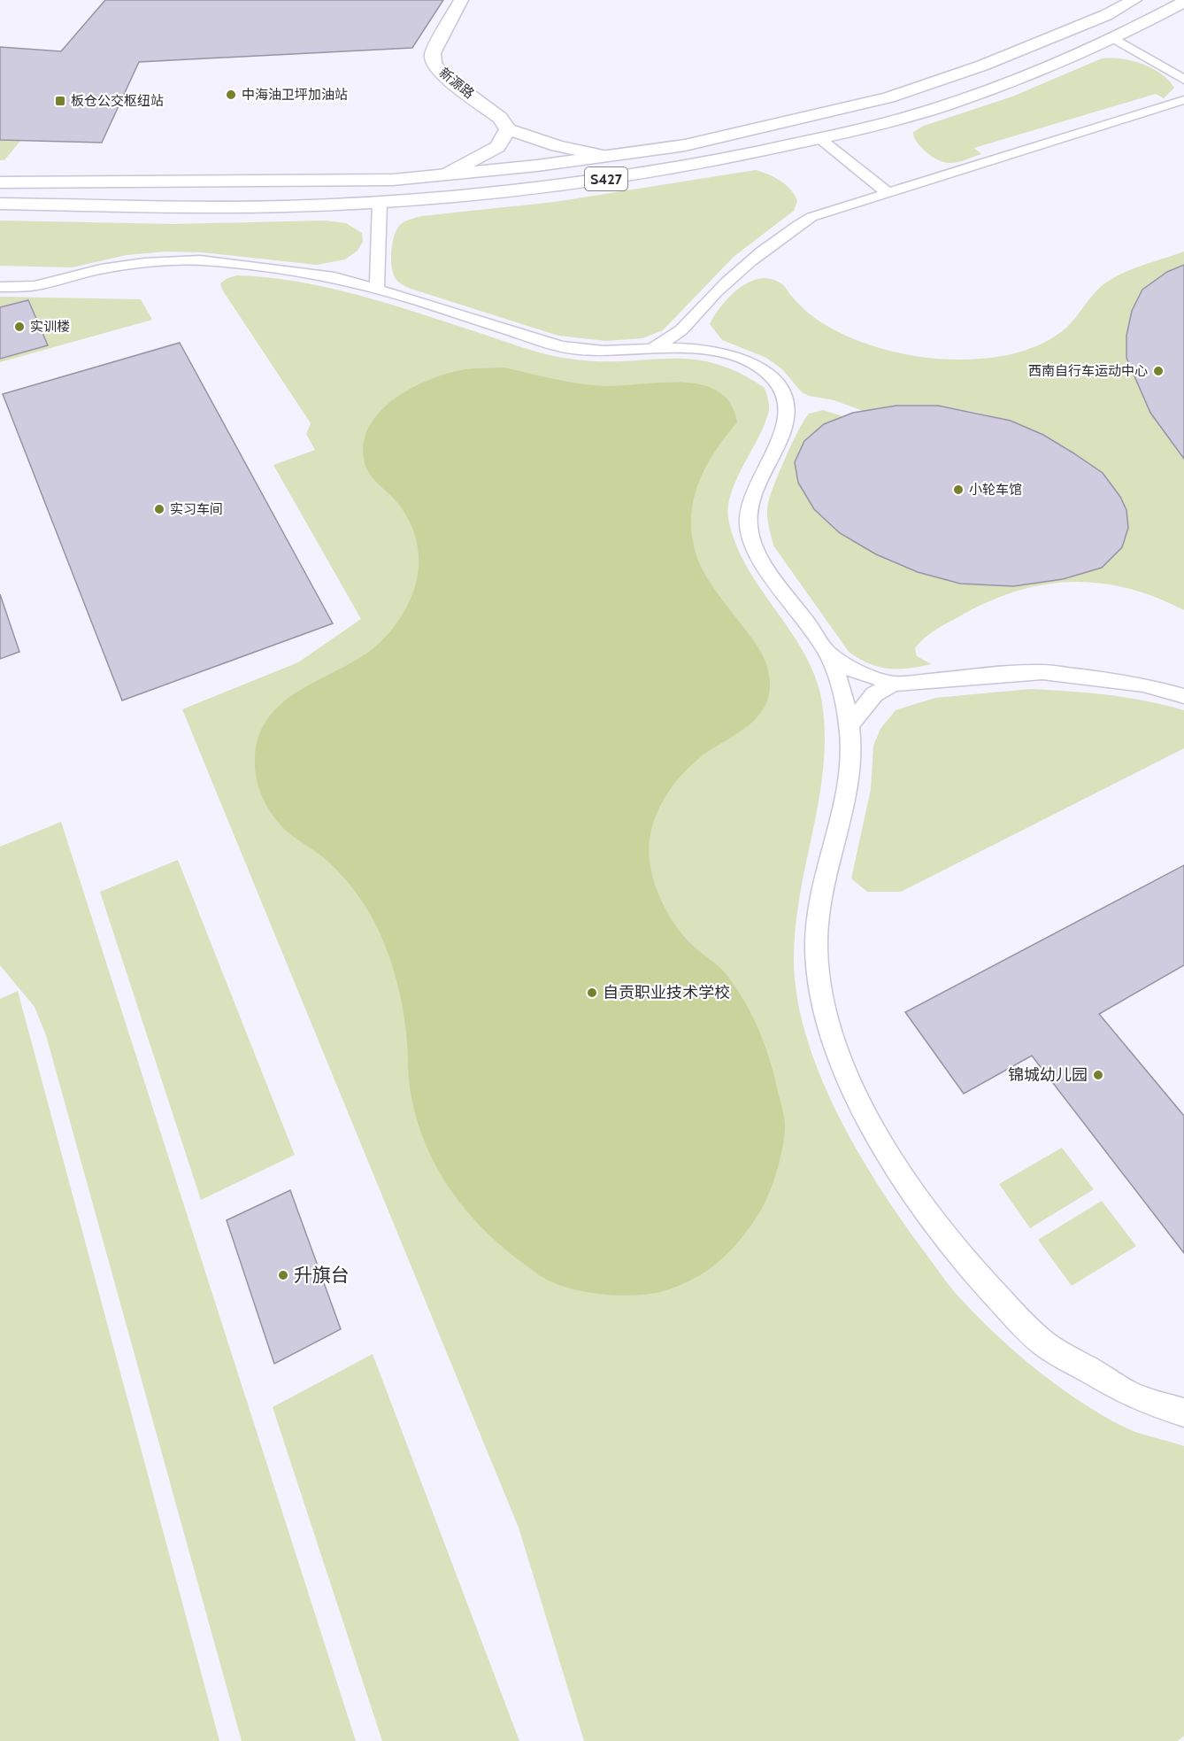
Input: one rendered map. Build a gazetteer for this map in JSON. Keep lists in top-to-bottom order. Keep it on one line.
{"streets":{"main road":["新源路","S427"]},"places":{"other":["中海油卫坪加油站","实训楼","西南自行车运动中心","小轮车馆","实习车间","自贡职业技术学校","锦城幼儿园","升旗台"],"transit":["板仓公交枢纽站"]}}
